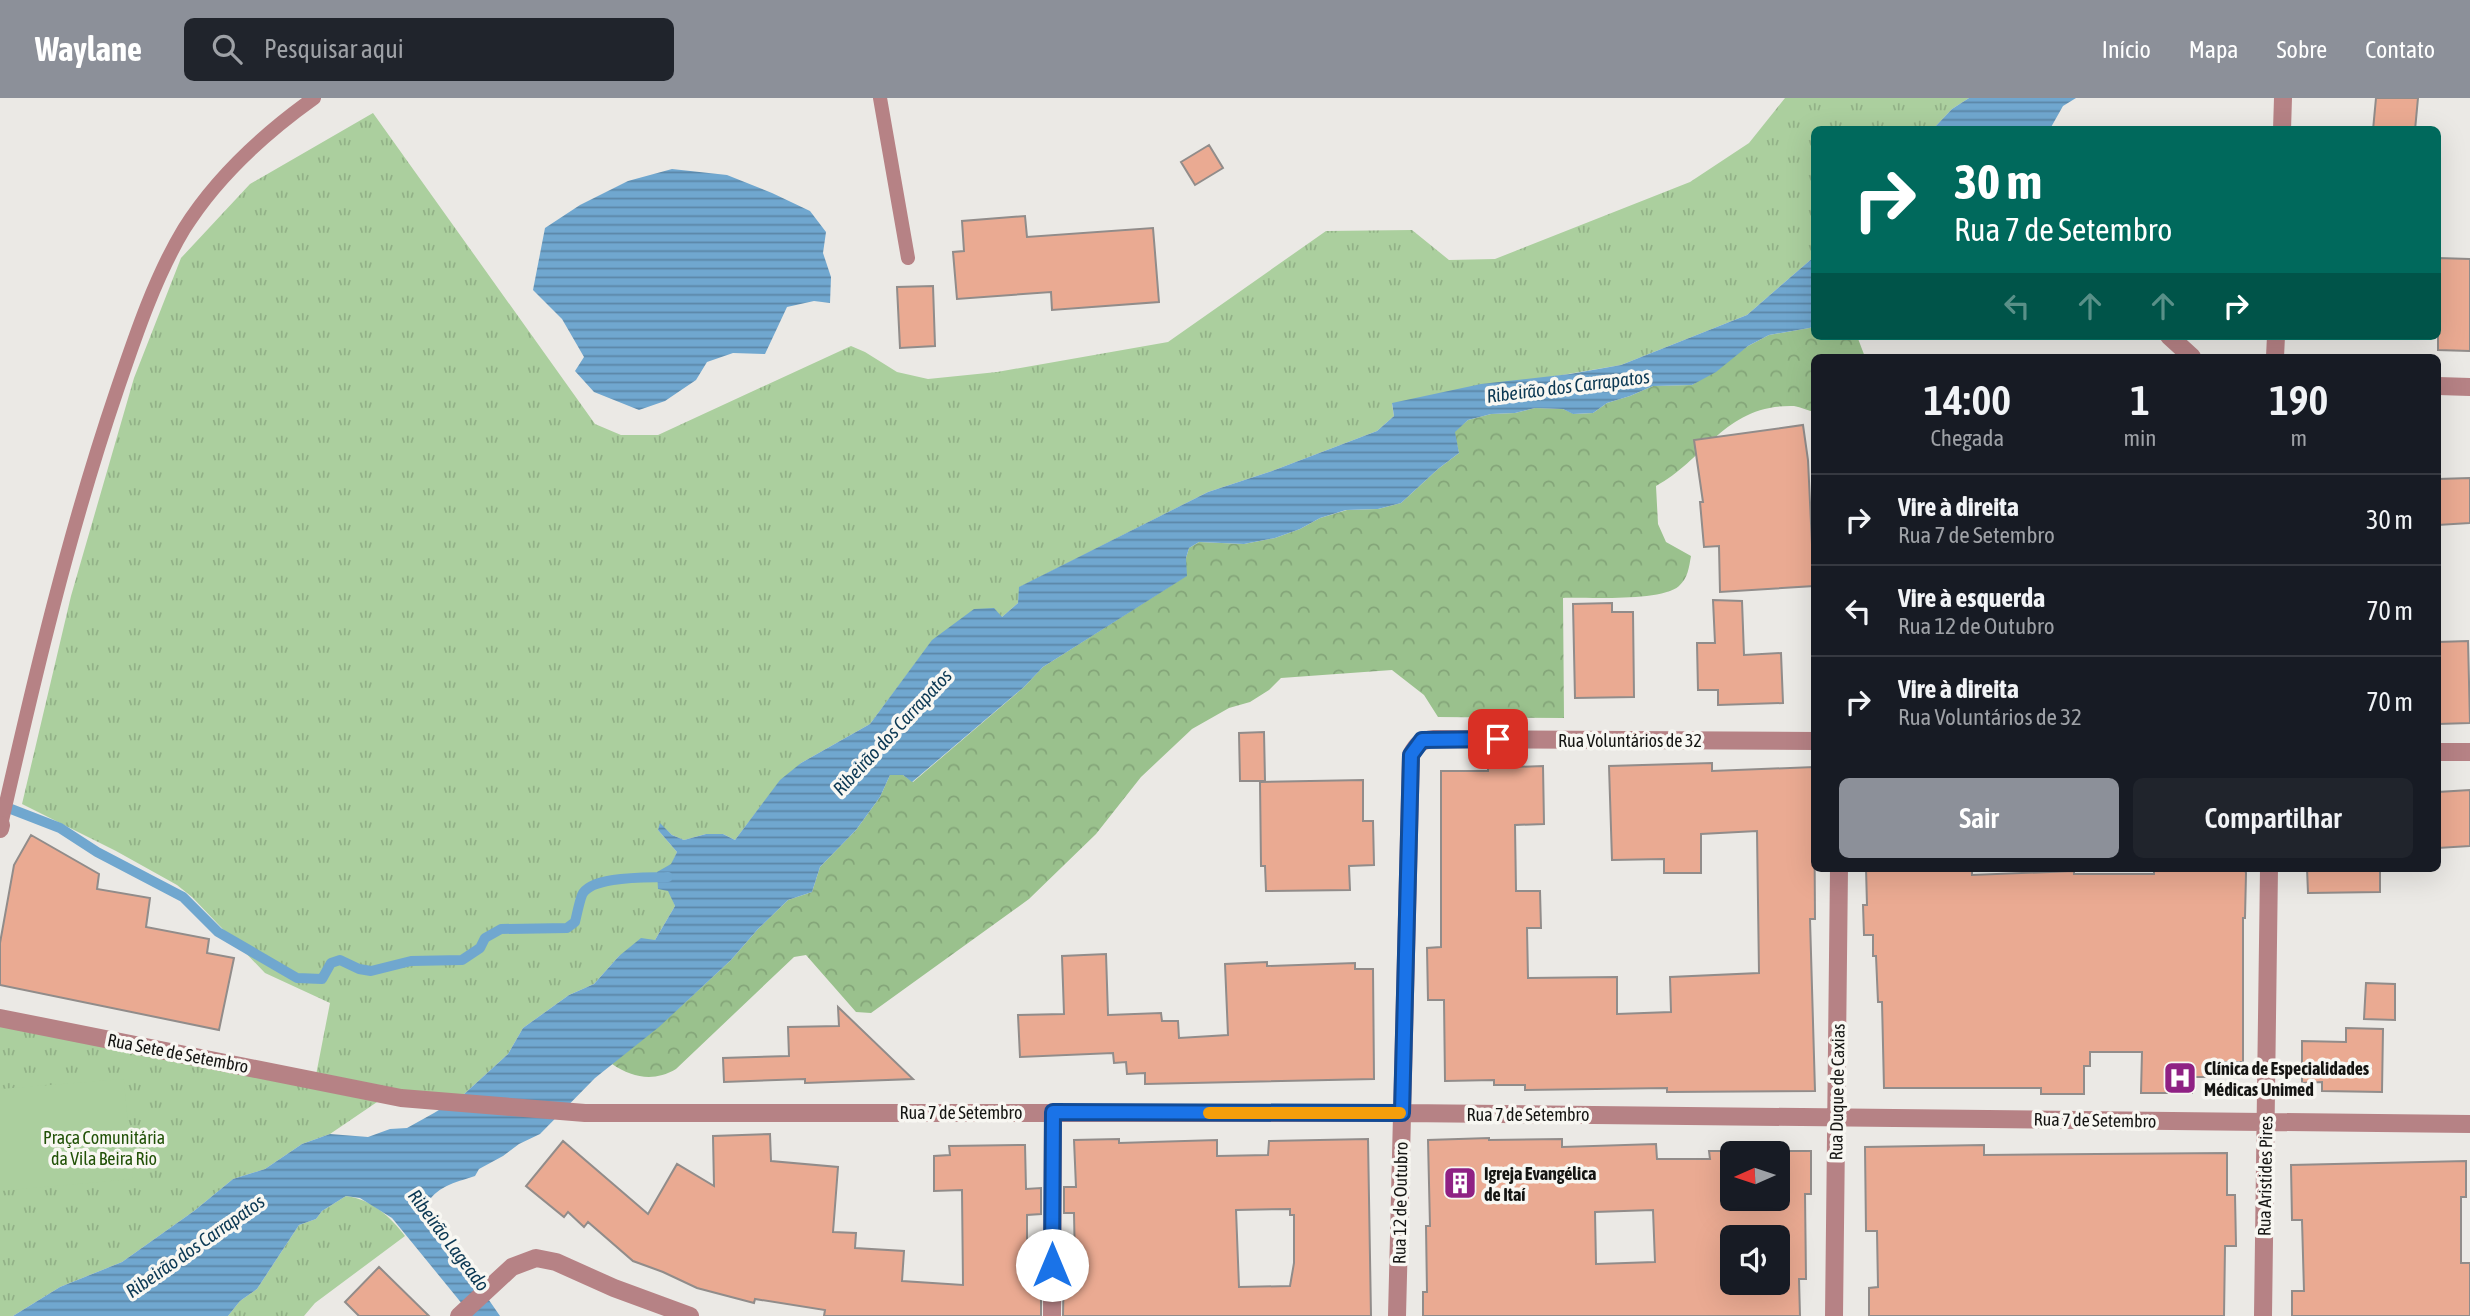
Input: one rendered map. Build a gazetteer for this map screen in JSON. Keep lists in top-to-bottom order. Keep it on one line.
{"streets":{"street":["Rua Voluntários de 32","Rua Sete de Setembro","Rua Duque de Caxias","Rua 7 de Setembro","Rua Aristides Pires","Rua 12 de Outubro"]},"crossings":[["Rua Voluntários de 32","Rua 12 de Outubro"],["Rua Sete de Setembro","Rua 7 de Setembro"],["Rua Duque de Caxias","Rua 7 de Setembro"],["Rua 7 de Setembro","Rua Aristides Pires"],["Rua 7 de Setembro","Rua 12 de Outubro"]],"water":["Ribeirão dos Carrapatos","Ribeirão Lageado"],"parks":["Praça Comunitária da Vila Beira Rio"],"places":{"hospital":["Clínica de Especialidades Médicas Unimed"],"building":["Igreja Evangélica de Itaí"]},"north":"left","page":{"header":"Waylane","search":"Pesquisar aqui","nav":["Início","Mapa","Sobre","Contato"],"turn":["30 m","Rua 7 de Setembro"],"eta":["14:00","Chegada","1","min","190","m"],"list":[{"name":"Vire à direita","note":"Rua 7 de Setembro","value":"30 m"},{"name":"Vire à esquerda","note":"Rua 12 de Outubro","value":"70 m"},{"name":"Vire à direita","note":"Rua Voluntários de 32","value":"70 m"}],"buttons":["Sair","Compartilhar"]}}
